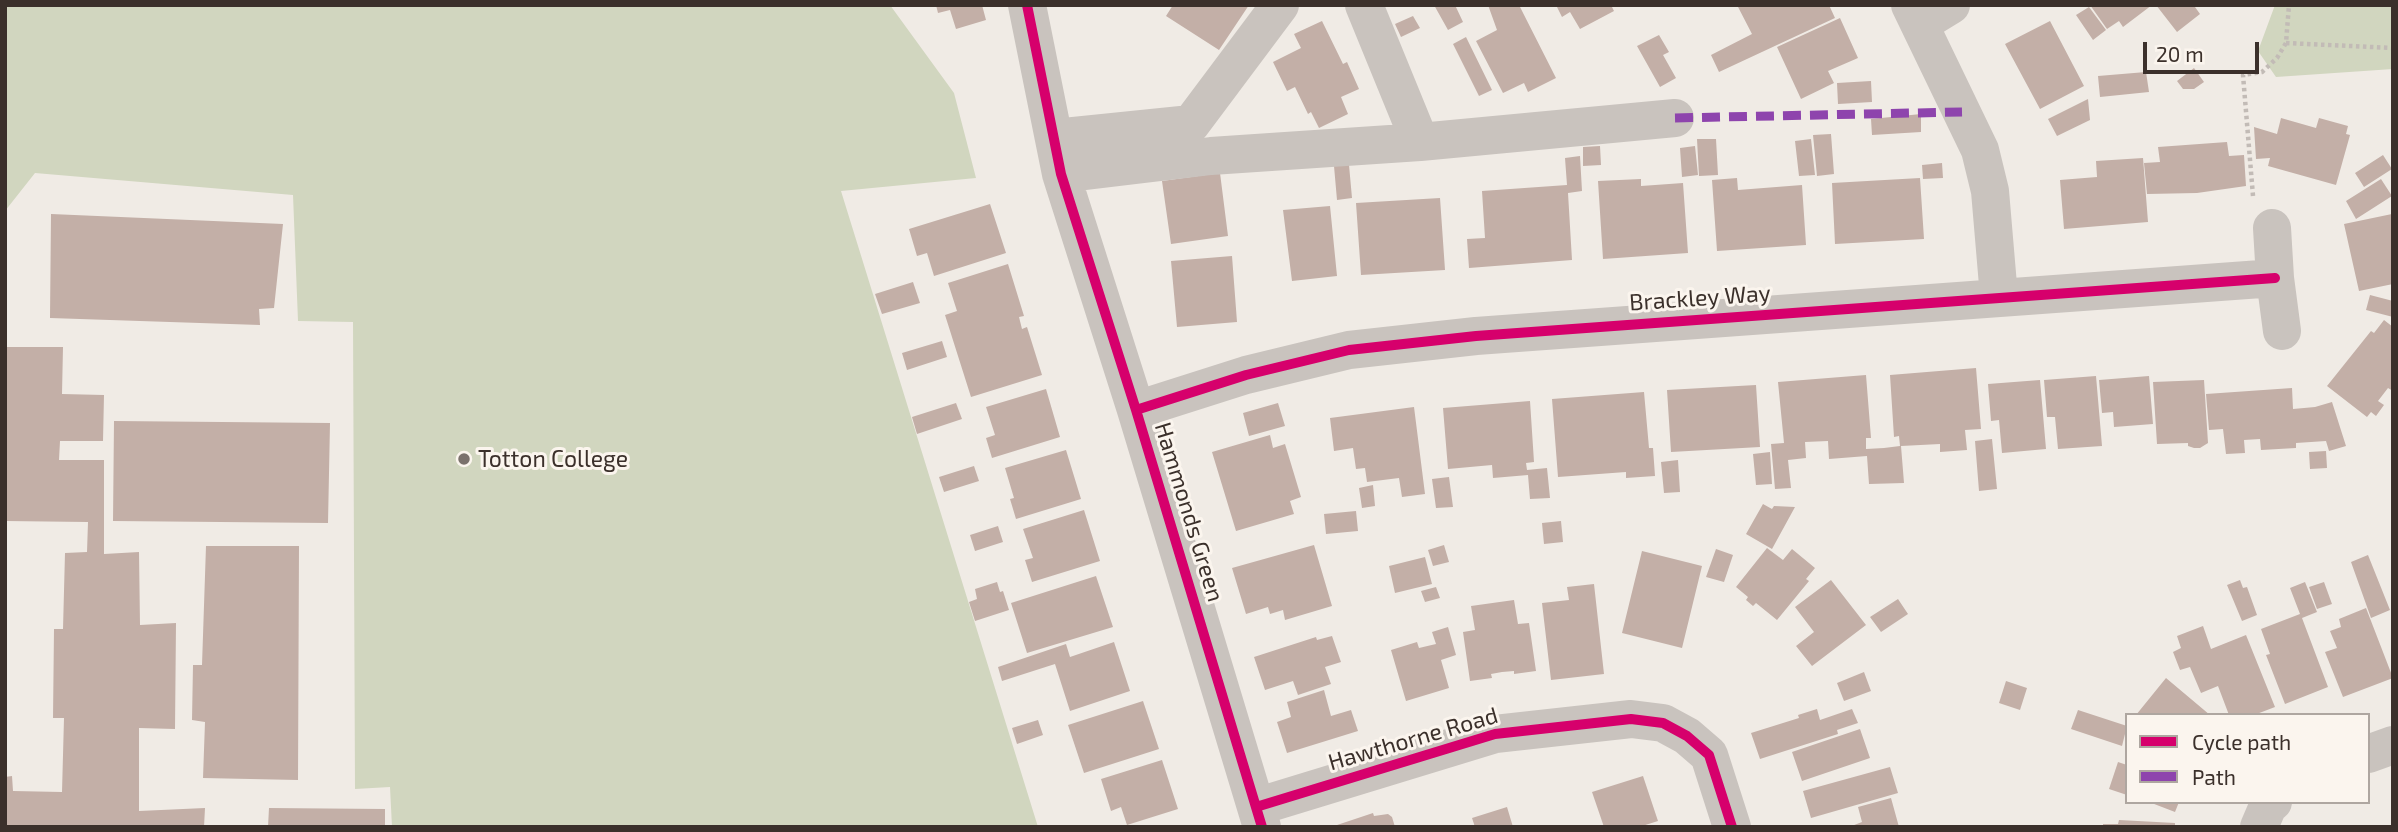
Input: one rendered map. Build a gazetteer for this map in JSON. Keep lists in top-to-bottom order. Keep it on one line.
{"streets":{"street":["Brackley Way","Hammonds Green","Hawthorne Road"]},"crossings":[["Brackley Way","Hammonds Green"],["Hammonds Green","Hawthorne Road"]],"places":["Totton College"],"legend":["Cycle path","Path"],"scale_bar":"20 m"}
